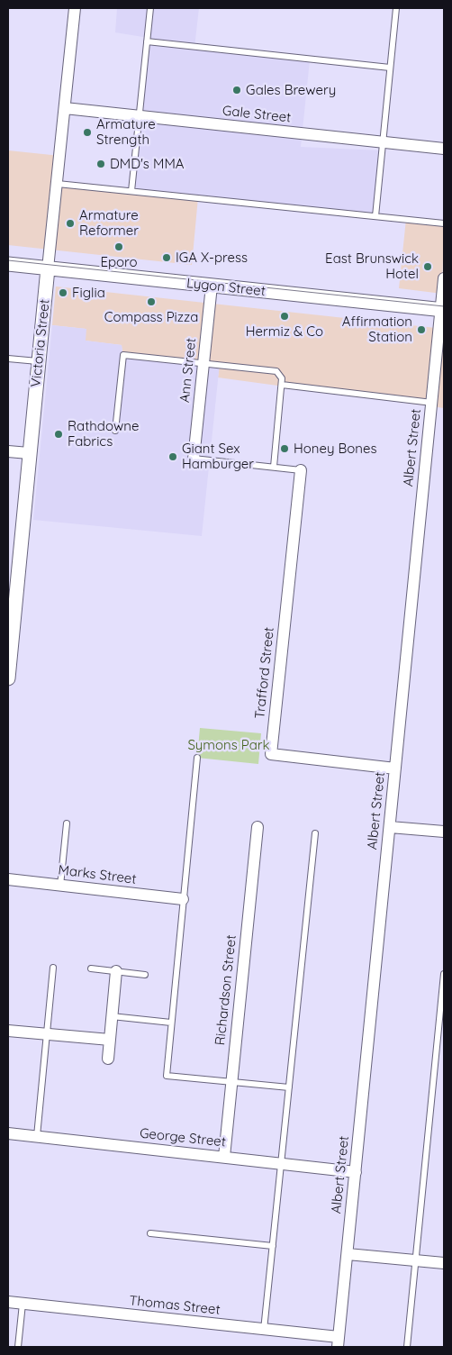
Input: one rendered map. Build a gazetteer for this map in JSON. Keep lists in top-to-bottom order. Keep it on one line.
{"streets":{"street":["Gale Street","Lygon Street","Victoria Street","Ann Street","Albert Street","Trafford Street","Marks Street","Richardson Street","George Street","Thomas Street"]},"crossings":[["Gale Street","Victoria Street"],["Lygon Street","Victoria Street"],["Lygon Street","Ann Street"],["Lygon Street","Albert Street"],["Albert Street","Trafford Street"],["Albert Street","George Street"],["Albert Street","Thomas Street"],["Richardson Street","George Street"]],"parks":["Symons Park"],"places":["Gales Brewery","Armature Strength","DMD's MMA","Armature Reformer","Eporo","IGA X-press","East Brunswick Hotel","Figlia","Compass Pizza","Hermiz & Co","Affirmation Station","Rathdowne Fabrics","Honey Bones","Giant Sex Hamburger"]}
